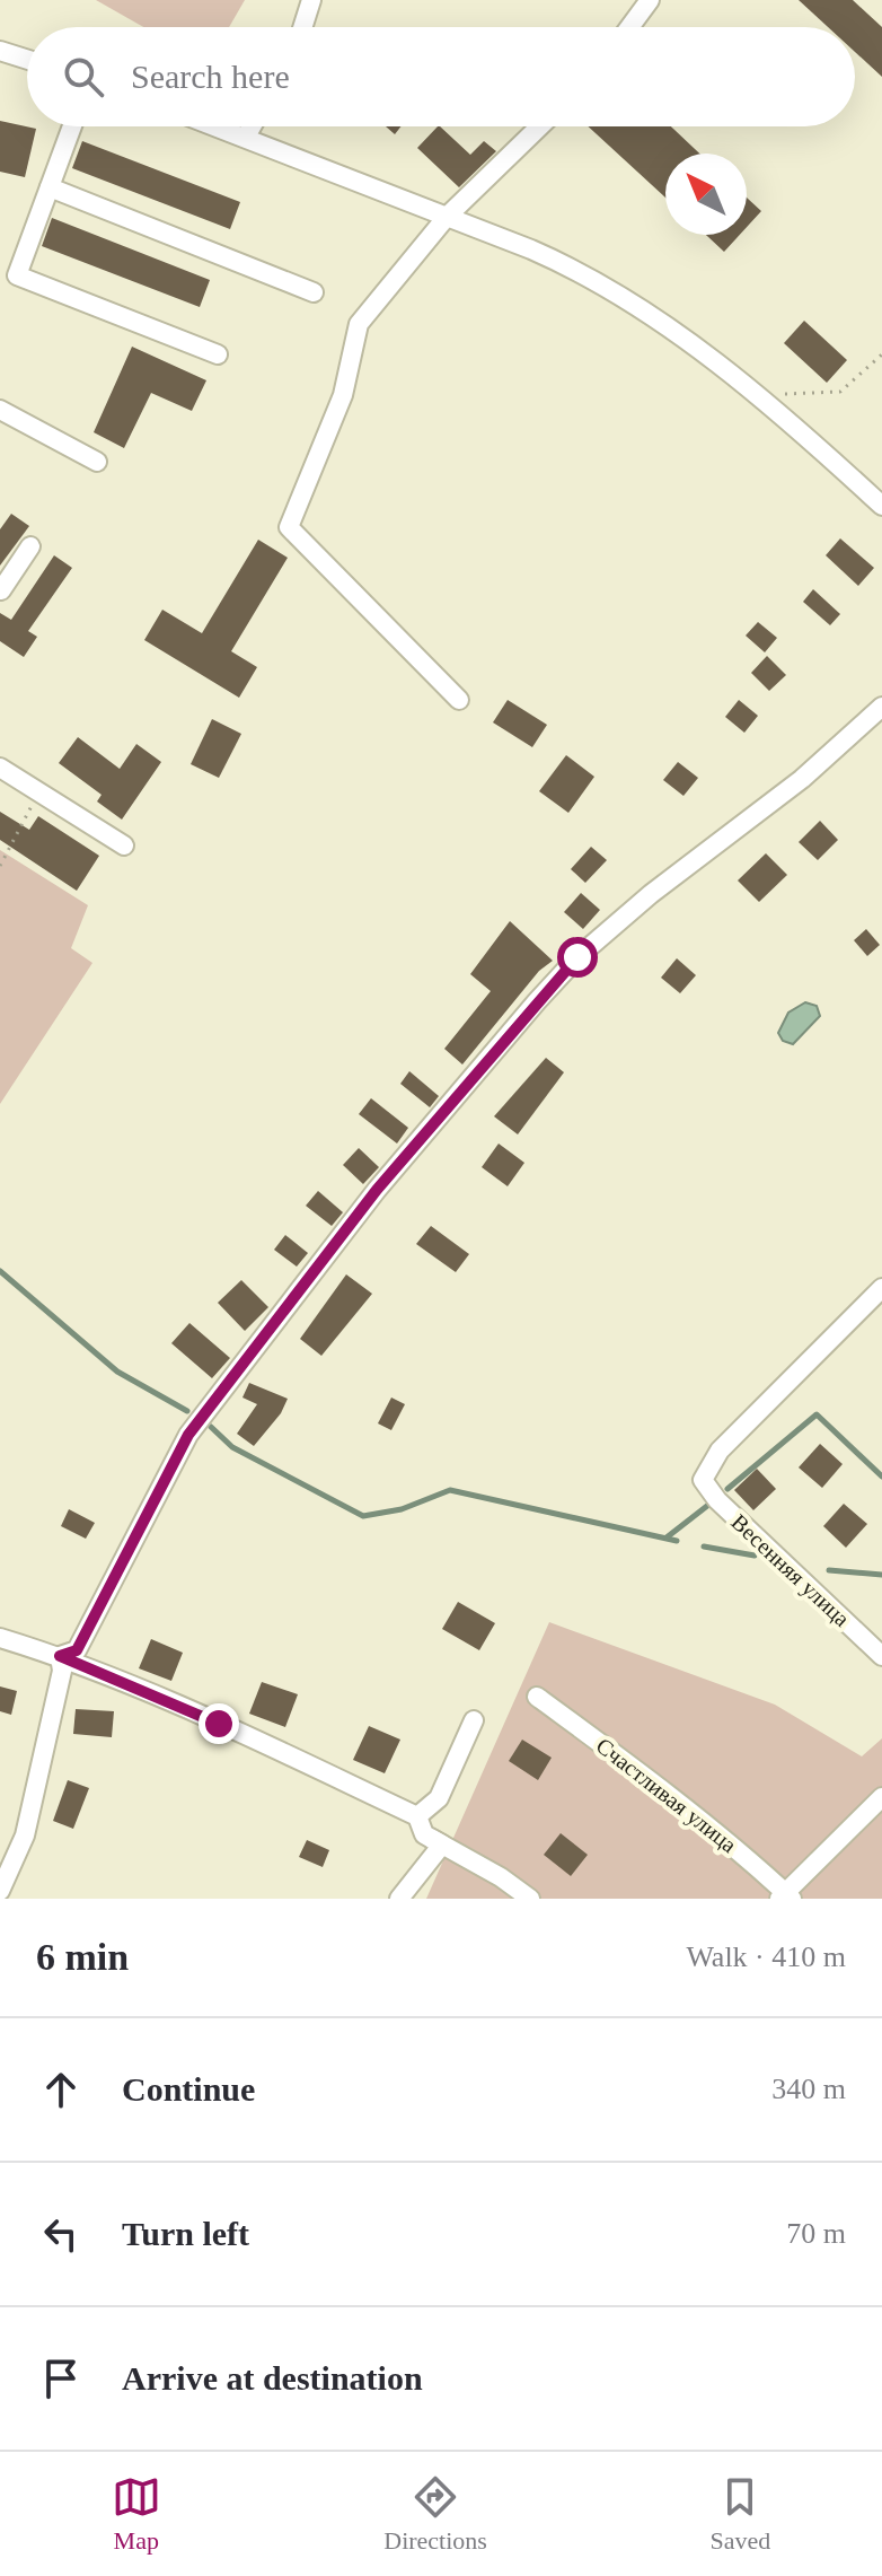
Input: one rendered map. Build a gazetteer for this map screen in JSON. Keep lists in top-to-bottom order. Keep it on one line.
{"streets":{"street":["Весенняя улица","Счастливая улица"]},"north":"top left","page":{"search":"Search here","heading":["6 min","Walk · 410 m"],"list":[["Continue","340 m"],["Turn left","70 m"],"Arrive at destination"],"nav":["Map","Directions","Saved"]}}
